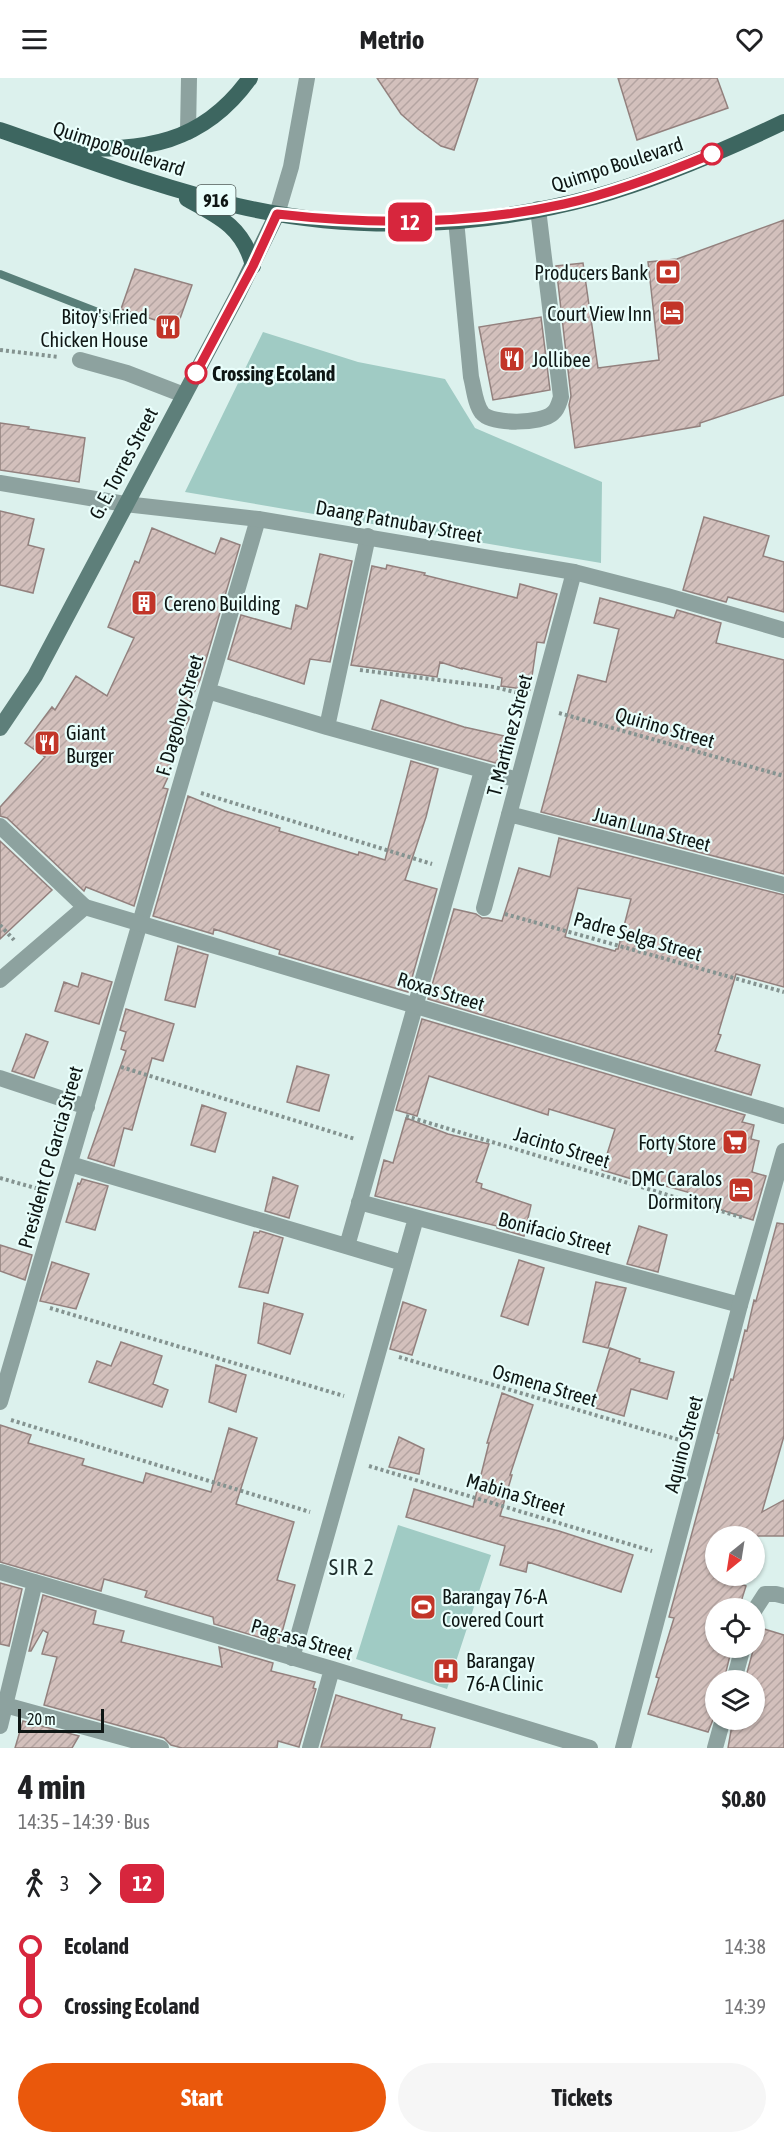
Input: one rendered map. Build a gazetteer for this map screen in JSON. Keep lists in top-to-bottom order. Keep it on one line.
{"streets":{"main road":["Quimpo Boulevard","916","G. E. Torres Street"],"street":["Daang Patnubay Street","F. Dagohoy Street","T. Martinez Street","Juan Luna Street","Roxas Street","President CP Garcia Street","Bonifacio Street","Aquino Street","Pag-asa Street"],"path":["Quirino Street","Padre Selga Street","Jacinto Street","Osmena Street","Mabina Street"]},"crossings":[["Quimpo Boulevard","G. E. Torres Street"],["G. E. Torres Street","Daang Patnubay Street"],["Daang Patnubay Street","F. Dagohoy Street"],["Daang Patnubay Street","T. Martinez Street"],["F. Dagohoy Street","Roxas Street"],["F. Dagohoy Street","President CP Garcia Street"],["Quirino Street","T. Martinez Street"],["T. Martinez Street","Juan Luna Street"],["T. Martinez Street","Padre Selga Street"],["Roxas Street","President CP Garcia Street"],["Jacinto Street","Aquino Street"],["Bonifacio Street","Aquino Street"],["Osmena Street","Aquino Street"],["Aquino Street","Mabina Street"]],"districts":["SIR 2"],"places":{"bank":["Producers Bank"],"hotel":["Court View Inn","DMC Caralos Dormitory"],"restaurant":["Bitoy's Fried Chicken House","Jollibee","Giant Burger"],"other":["Crossing Ecoland"],"building":["Cereno Building"],"supermarket":["Forty Store"],"sports":["Barangay 76-A Covered Court"],"hospital":["Barangay 76-A Clinic"]},"lines":["bus line 12"],"scale_bar":"20 m","north":"bottom left","page":{"header":"Metrio","on_map":"12","scale":"20 m","heading":["4 min","14:35 – 14:39 · Bus","$0.80"],"legs":["3","12"],"list":[{"name":"Ecoland","value":"14:38"},{"name":"Crossing Ecoland","value":"14:39"}],"buttons":["Start","Tickets"]}}
